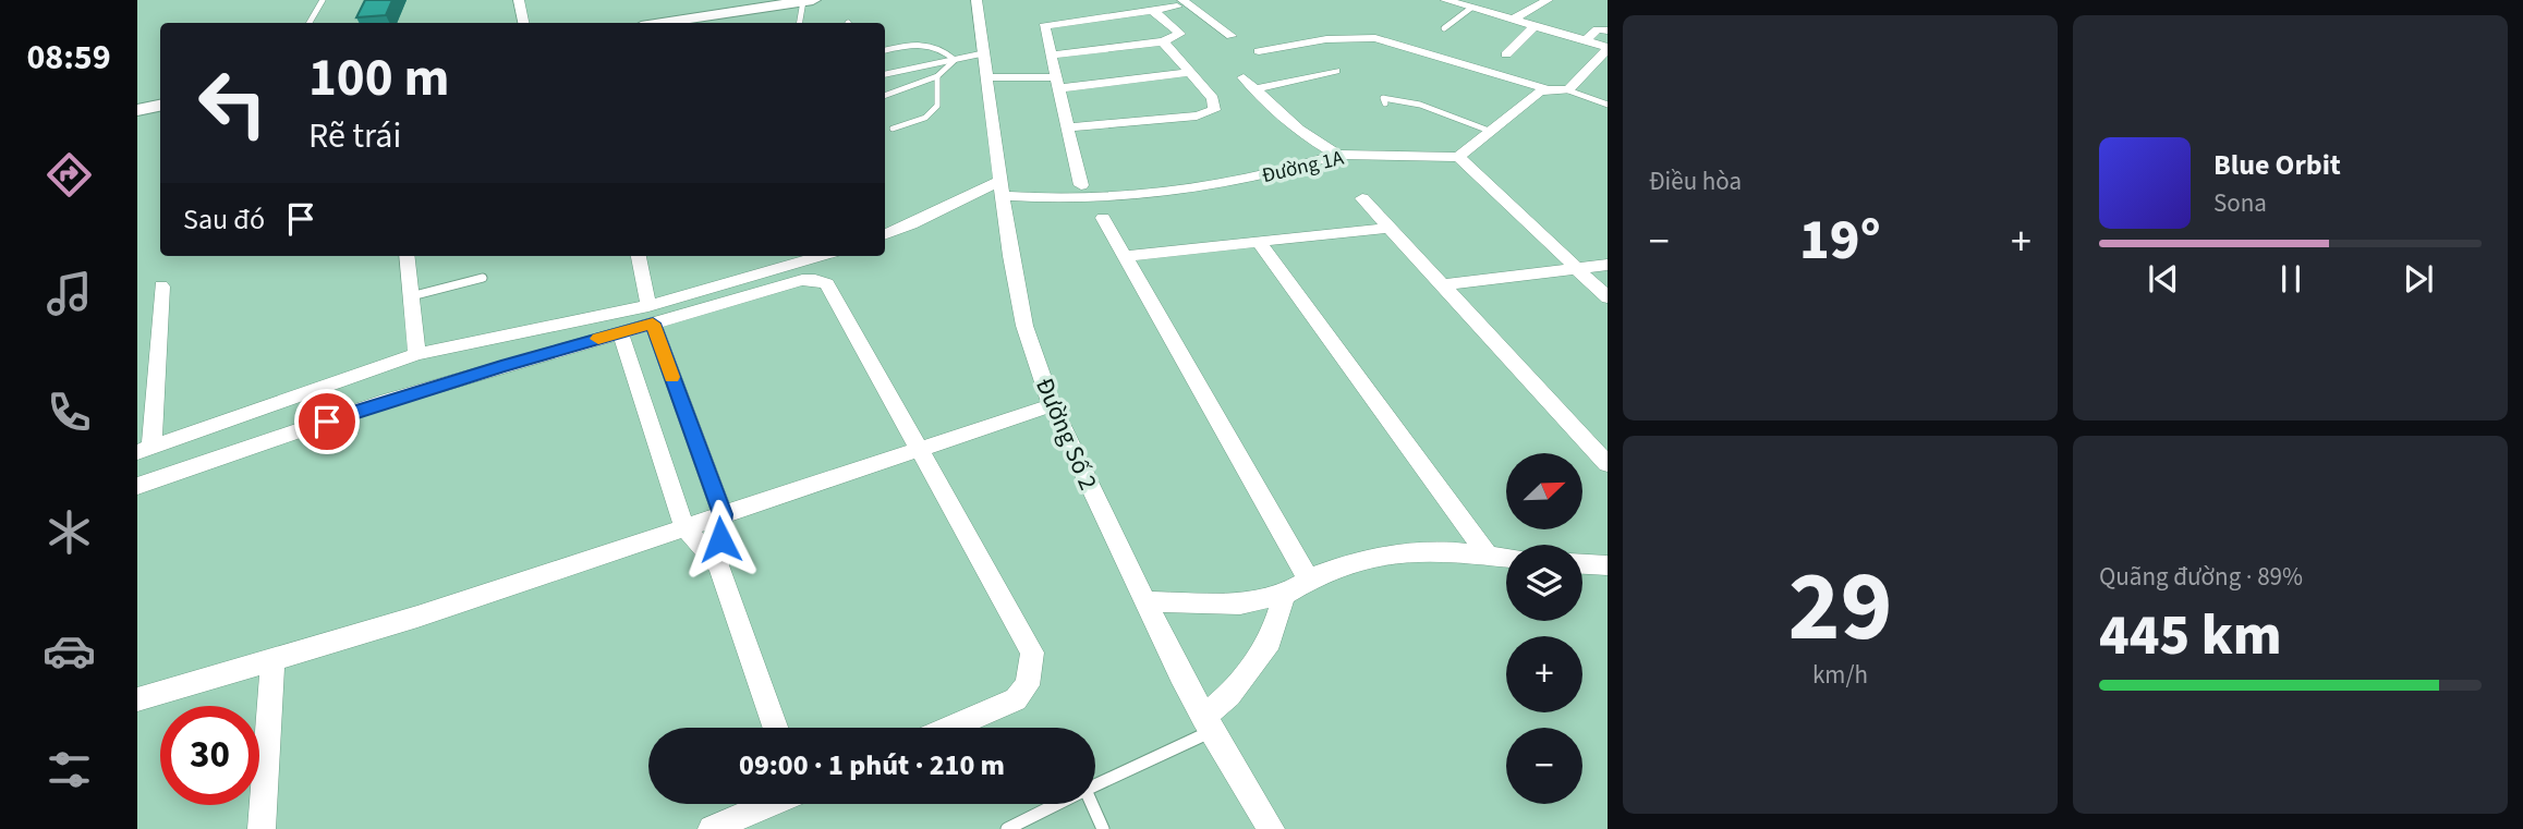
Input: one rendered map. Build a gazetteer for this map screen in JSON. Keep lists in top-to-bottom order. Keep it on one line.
{"streets":{"street":["Đường 1A","Đường Số 2"]},"crossings":[["Đường 1A","Đường Số 2"]],"north":"top right","page":{"tabs":"08:59","tile":["Điều hòa",["29","km/h"],["Quãng đường · 89%","445 km"]],"turn":["100 m","Rẽ trái"],"song":["Blue Orbit","Sona"],"then":"Sau đó","heat":["−","19°","+"],"map_buttons":["+","−"],"limit":"30","trip":"09:00 · 1 phút · 210 m"}}
